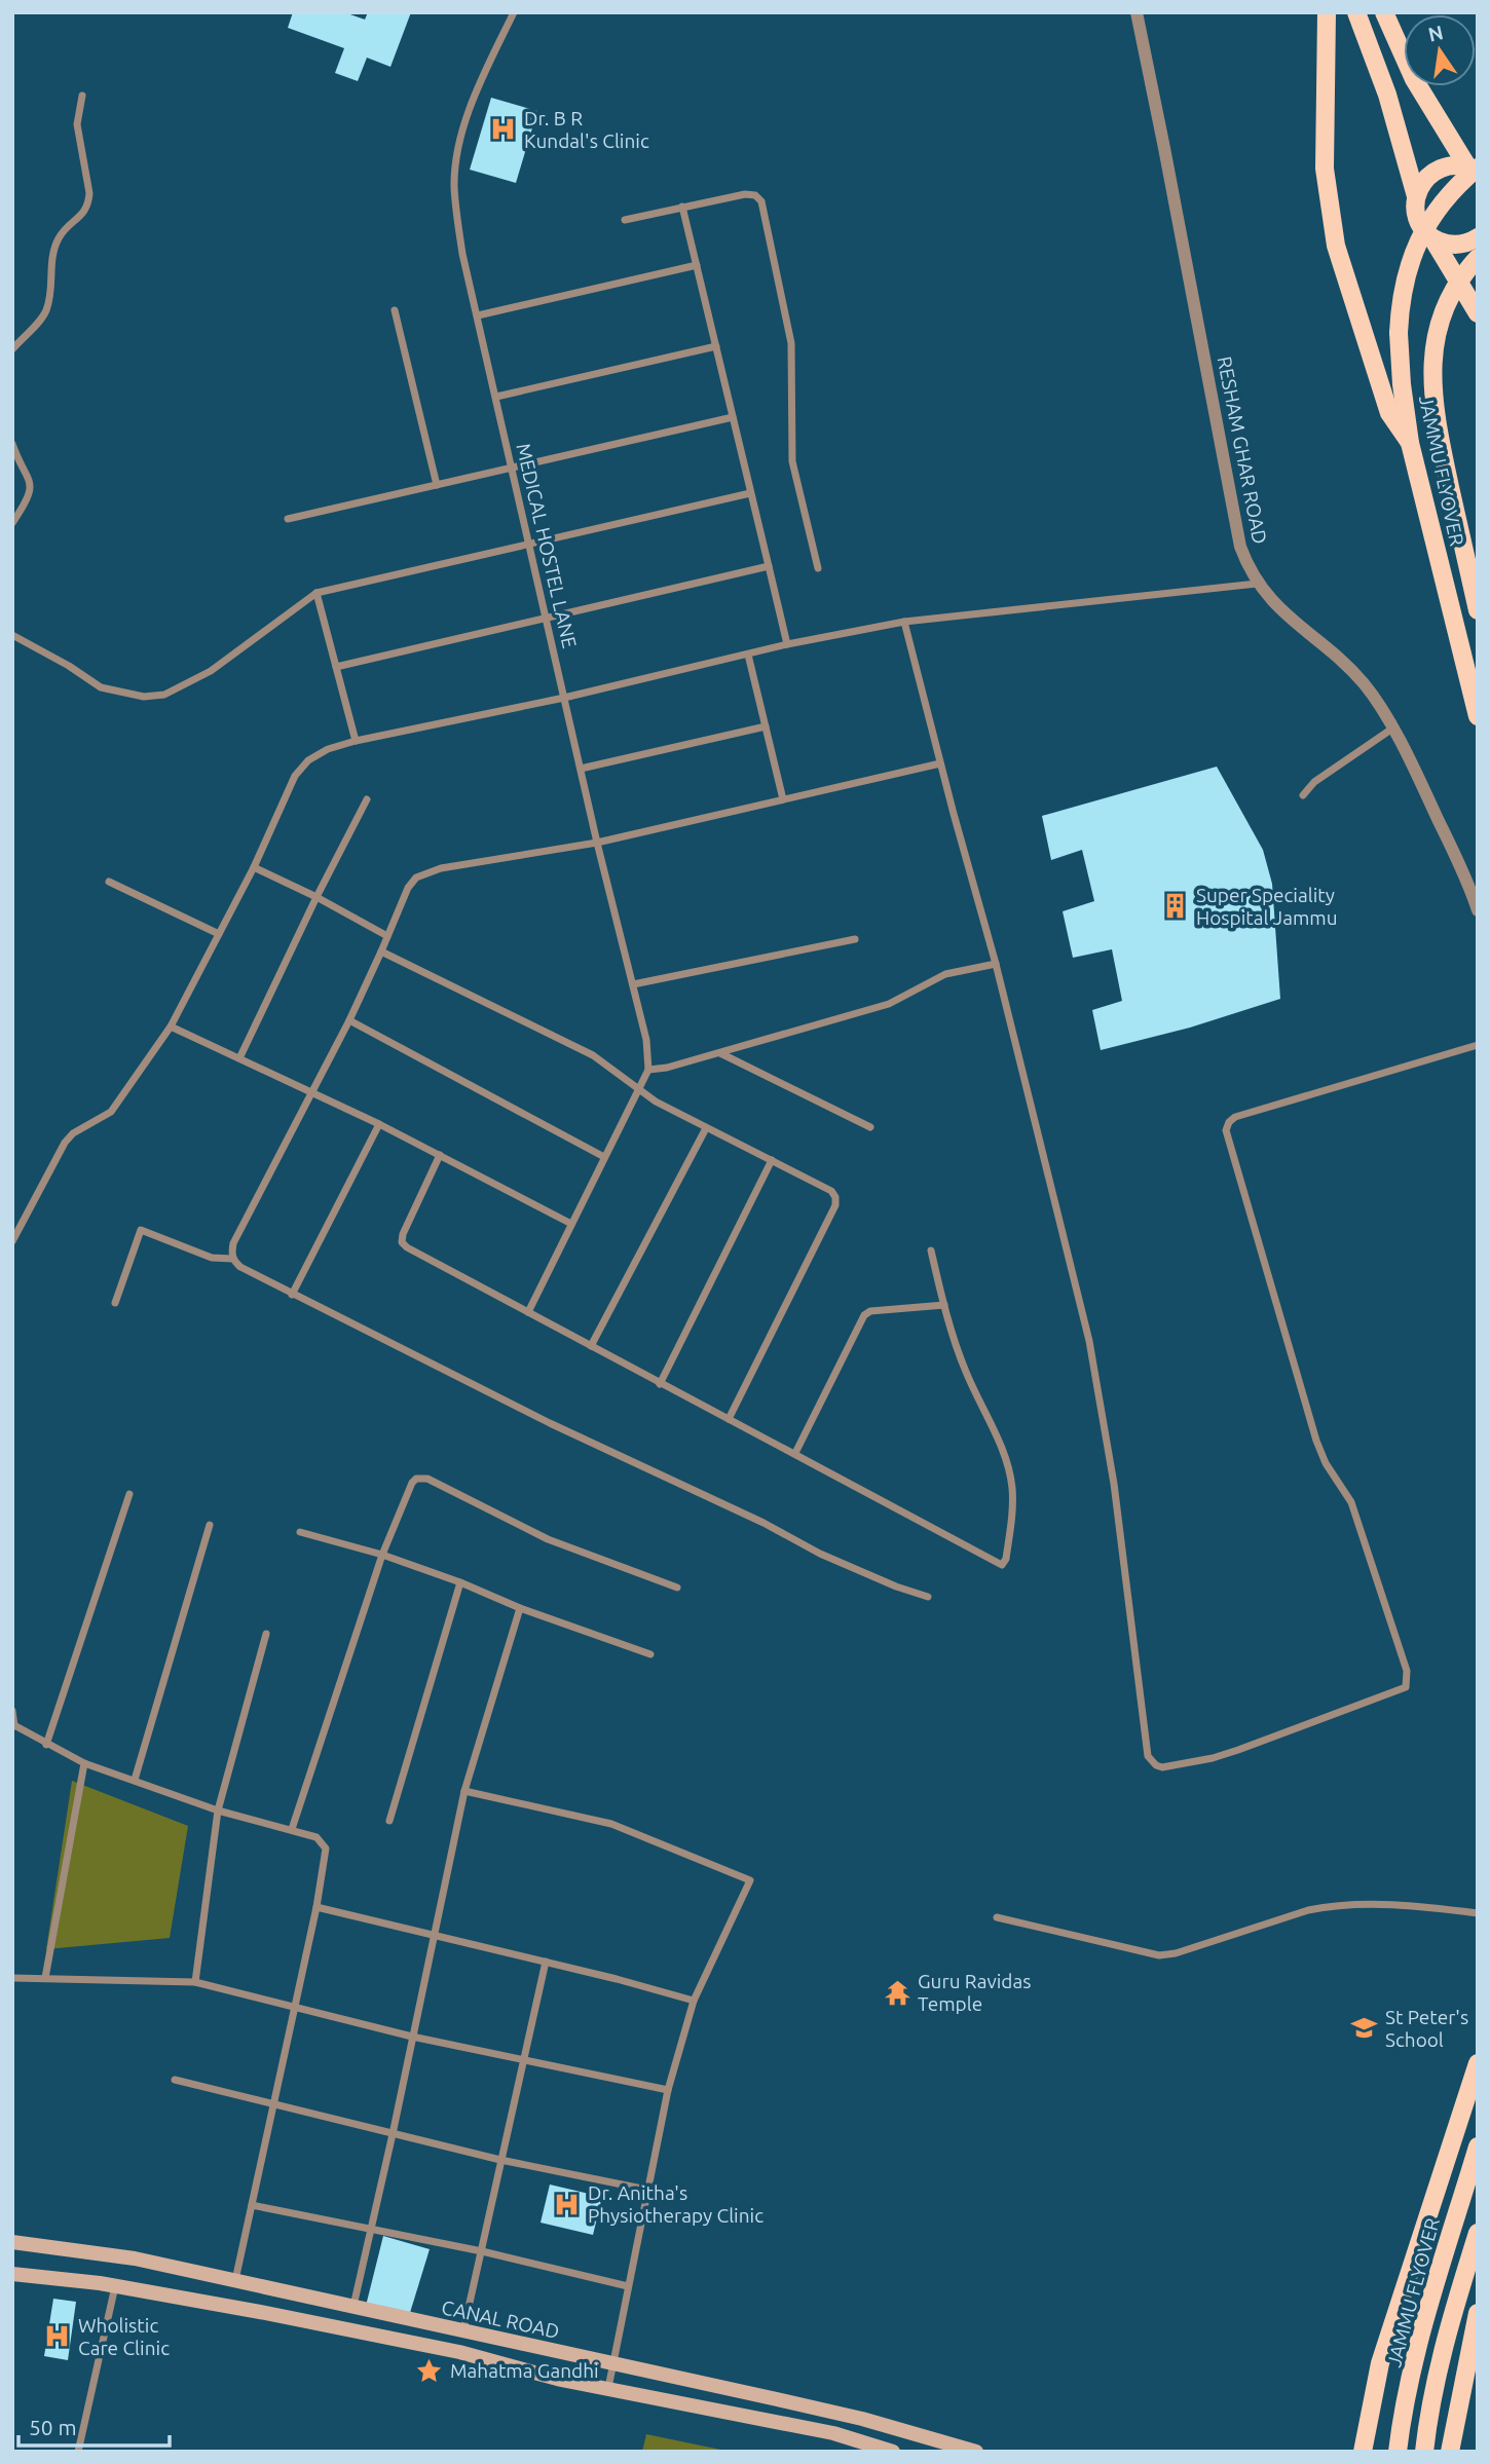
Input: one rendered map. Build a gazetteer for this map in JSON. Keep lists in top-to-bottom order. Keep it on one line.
{"streets":{"main road":["JAMMU FLYOVER","CANAL ROAD"],"street":["RESHAM GHAR ROAD","MEDICAL HOSTEL LANE"]},"places":{"hospital":["Dr. B R Kundal's Clinic","Dr. Anitha's Physiotherapy Clinic","Wholistic Care Clinic"],"building":["Super Speciality Hospital Jammu"],"temple":["Guru Ravidas Temple"],"school or university":["St Peter's School"],"place":["Mahatma Gandhi"]},"scale_bar":"50 m","north":"top"}
